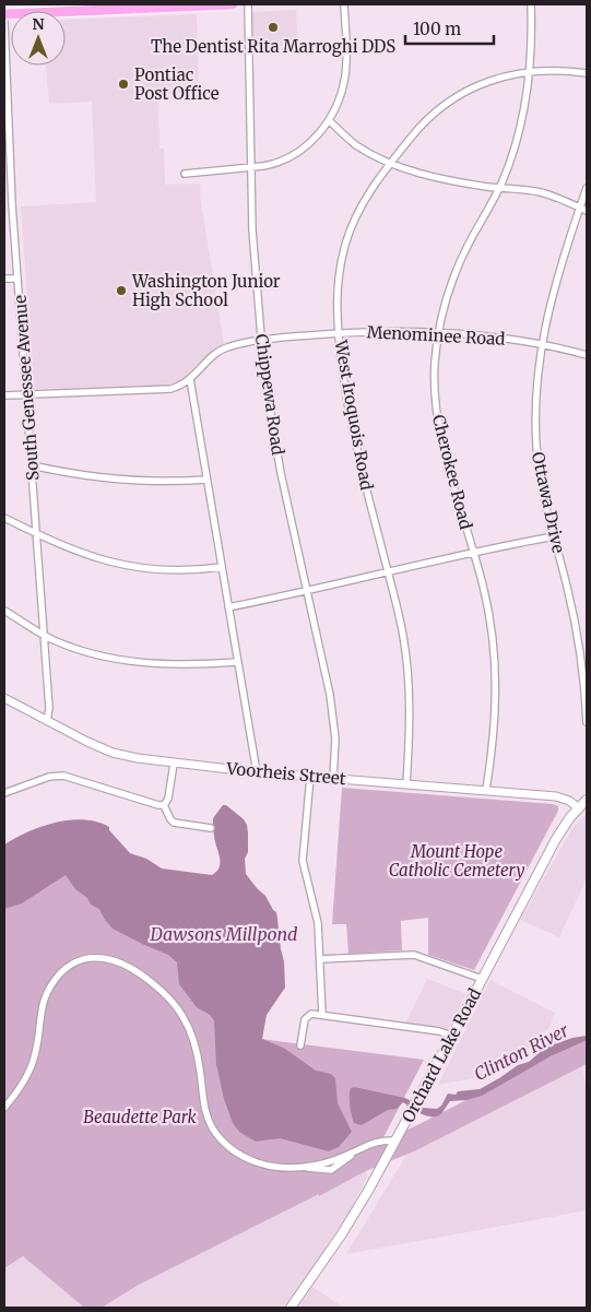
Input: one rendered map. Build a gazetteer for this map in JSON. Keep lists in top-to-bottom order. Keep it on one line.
{"streets":{"main road":["Orchard Lake Road"],"street":["Menominee Road","South Genessee Avenue","Chippewa Road","West Iroquois Road","Cherokee Road","Ottawa Drive","Voorheis Street"]},"crossings":[["Menominee Road","South Genessee Avenue"],["Menominee Road","Chippewa Road"],["Menominee Road","West Iroquois Road"],["Menominee Road","Cherokee Road"],["Menominee Road","Ottawa Drive"],["South Genessee Avenue","Voorheis Street"],["Chippewa Road","Voorheis Street"],["West Iroquois Road","Cherokee Road"],["West Iroquois Road","Voorheis Street"],["Cherokee Road","Voorheis Street"],["Voorheis Street","Orchard Lake Road"]],"water":["Dawsons Millpond","Clinton River"],"parks":["Mount Hope Catholic Cemetery","Beaudette Park"],"places":["The Dentist Rita Marroghi DDS","Pontiac Post Office","Washington Junior High School"],"scale_bar":"100 m","north":"top"}
